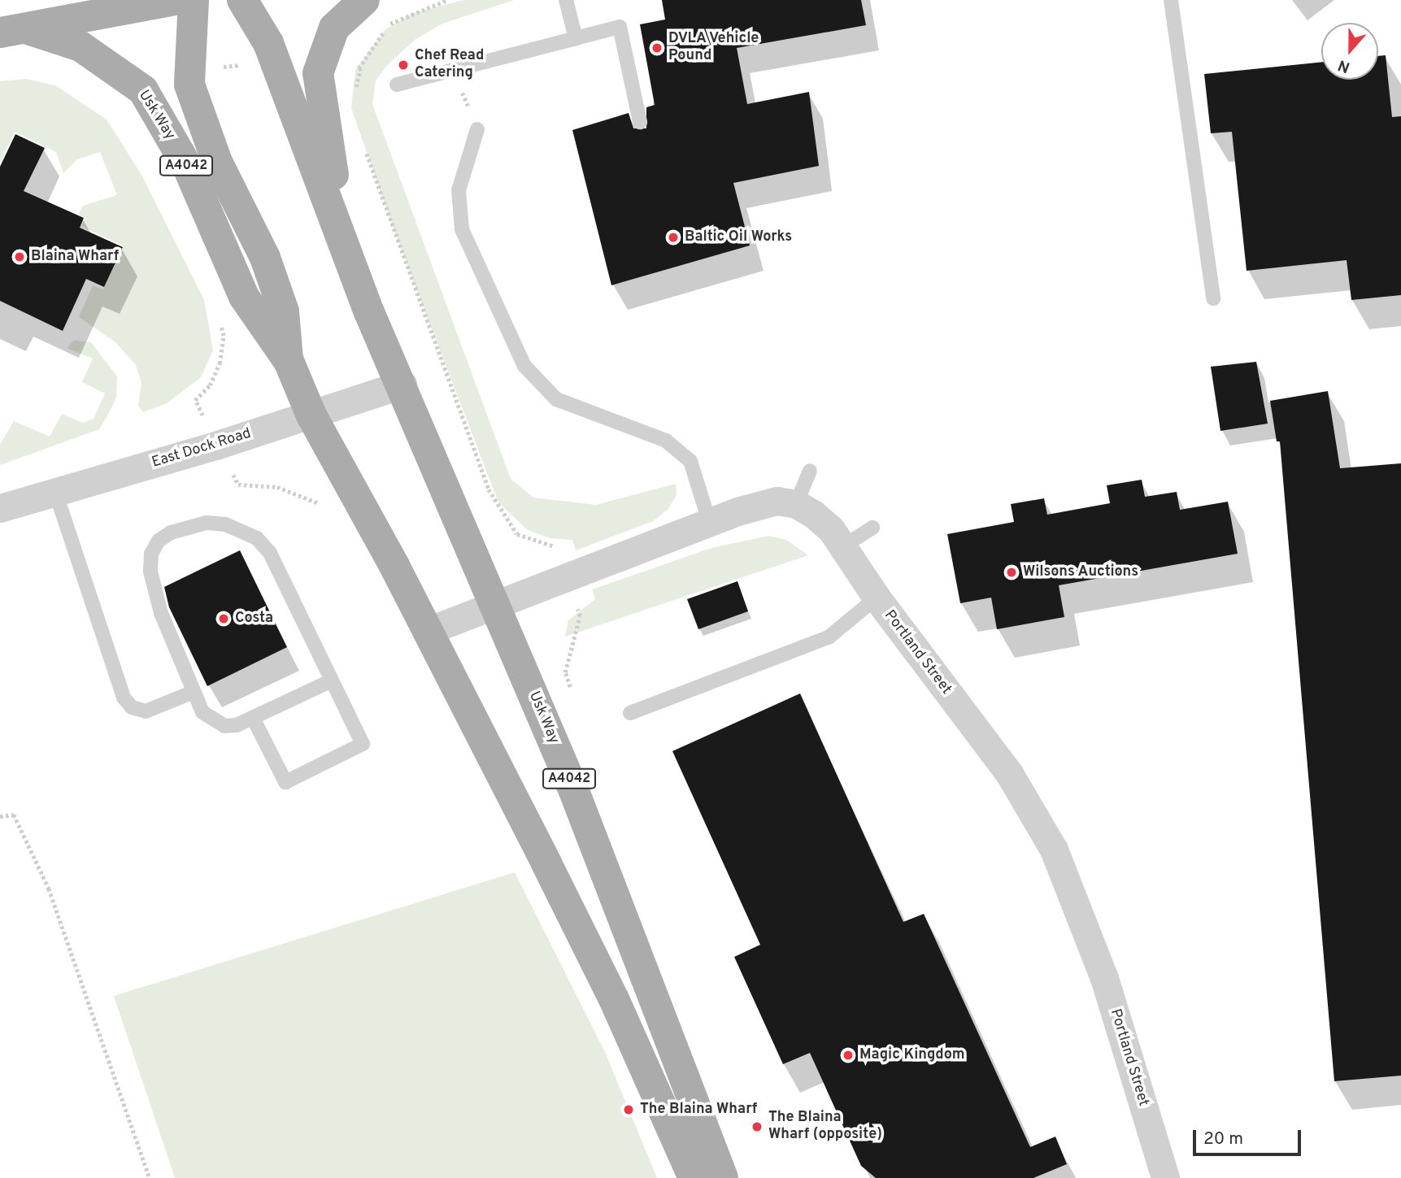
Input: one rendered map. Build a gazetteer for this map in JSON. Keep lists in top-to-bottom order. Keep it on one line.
{"streets":{"main road":["Usk Way","A4042"],"street":["East Dock Road","Portland Street"]},"crossings":[["Usk Way","East Dock Road"]],"places":["DVLA Vehicle Pound","Chef Read Catering","Baltic Oil Works","Blaina Wharf","Wilsons Auctions","Costa","Magic Kingdom","The Blaina Wharf","The Blaina Wharf (opposite)"],"scale_bar":"20 m","north":"bottom"}
